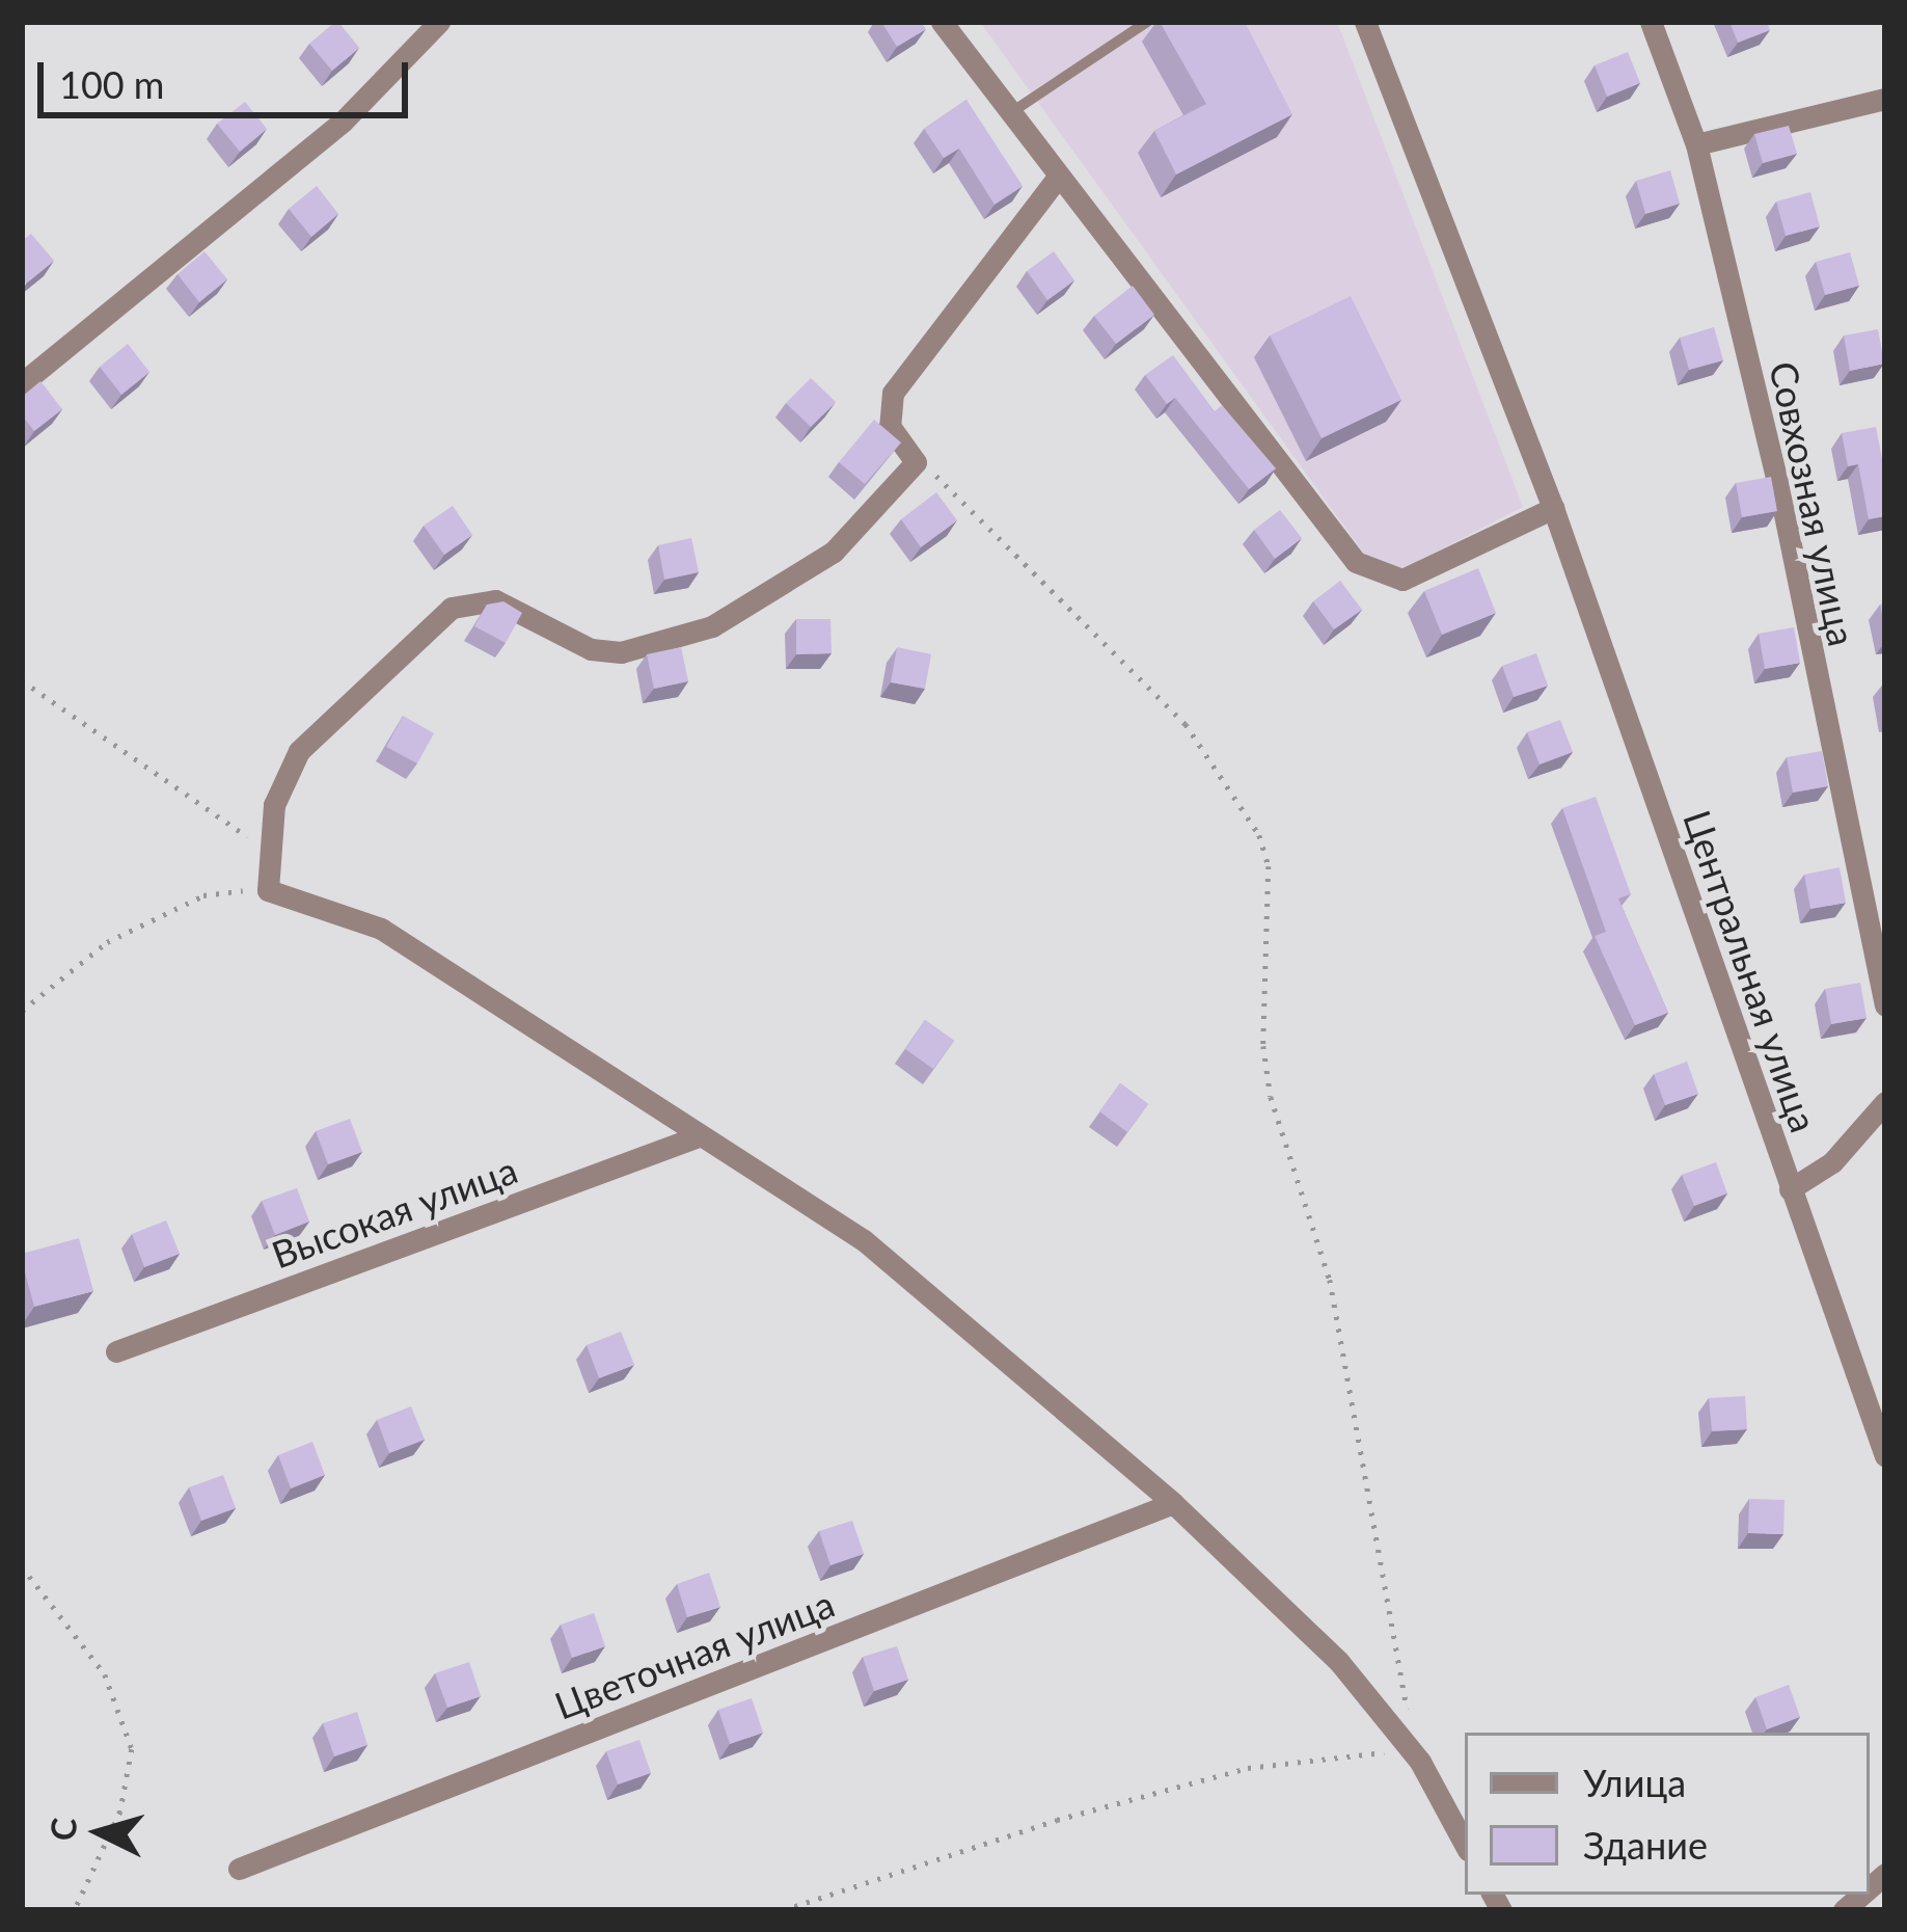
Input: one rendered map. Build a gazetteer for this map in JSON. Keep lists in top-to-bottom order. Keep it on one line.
{"streets":{"street":["Совхозная улица","Центральная улица","Высокая улица","Цветочная улица"]},"legend":["Улица","Здание"],"scale_bar":"100 m","north":"left"}
